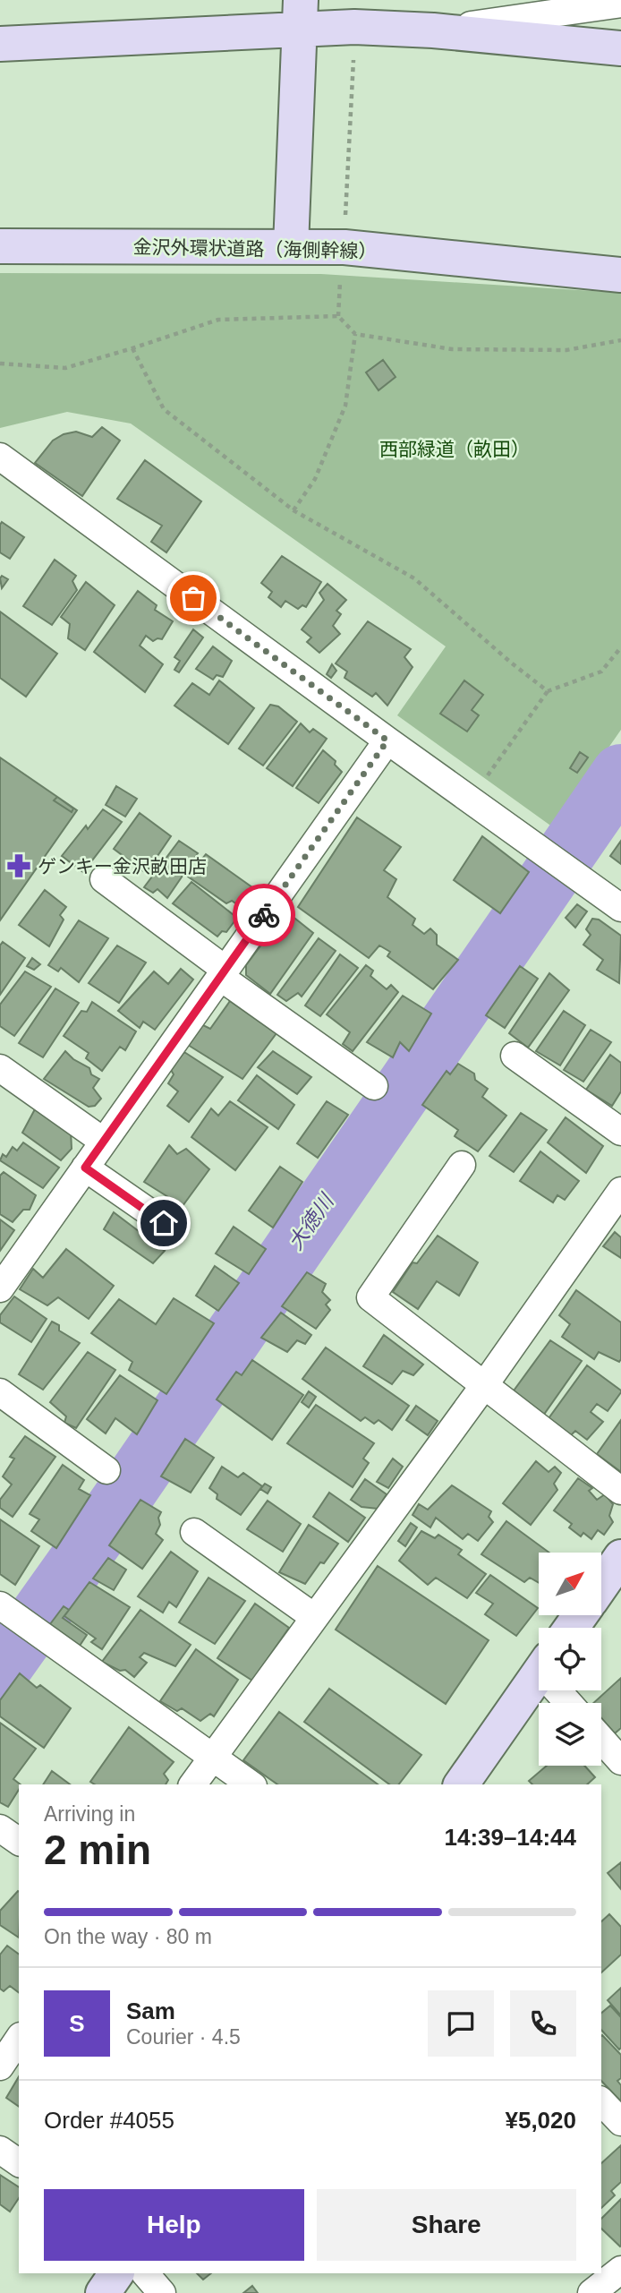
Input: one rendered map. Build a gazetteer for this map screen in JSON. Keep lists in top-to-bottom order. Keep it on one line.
{"streets":{"street":["金沢外環状道路（海側幹線）"]},"water":["大徳川"],"parks":["西部緑道（畝田）"],"places":{"pharmacy":["ゲンキー金沢畝田店"]},"north":"top right","page":{"heading":["2 min","Arriving in","14:39–14:44"],"panel":["Sam","Courier · 4.5","Order #4055","¥5,020"],"bar":"On the way · 80 m","round":"S","buttons":["Help","Share"]}}
